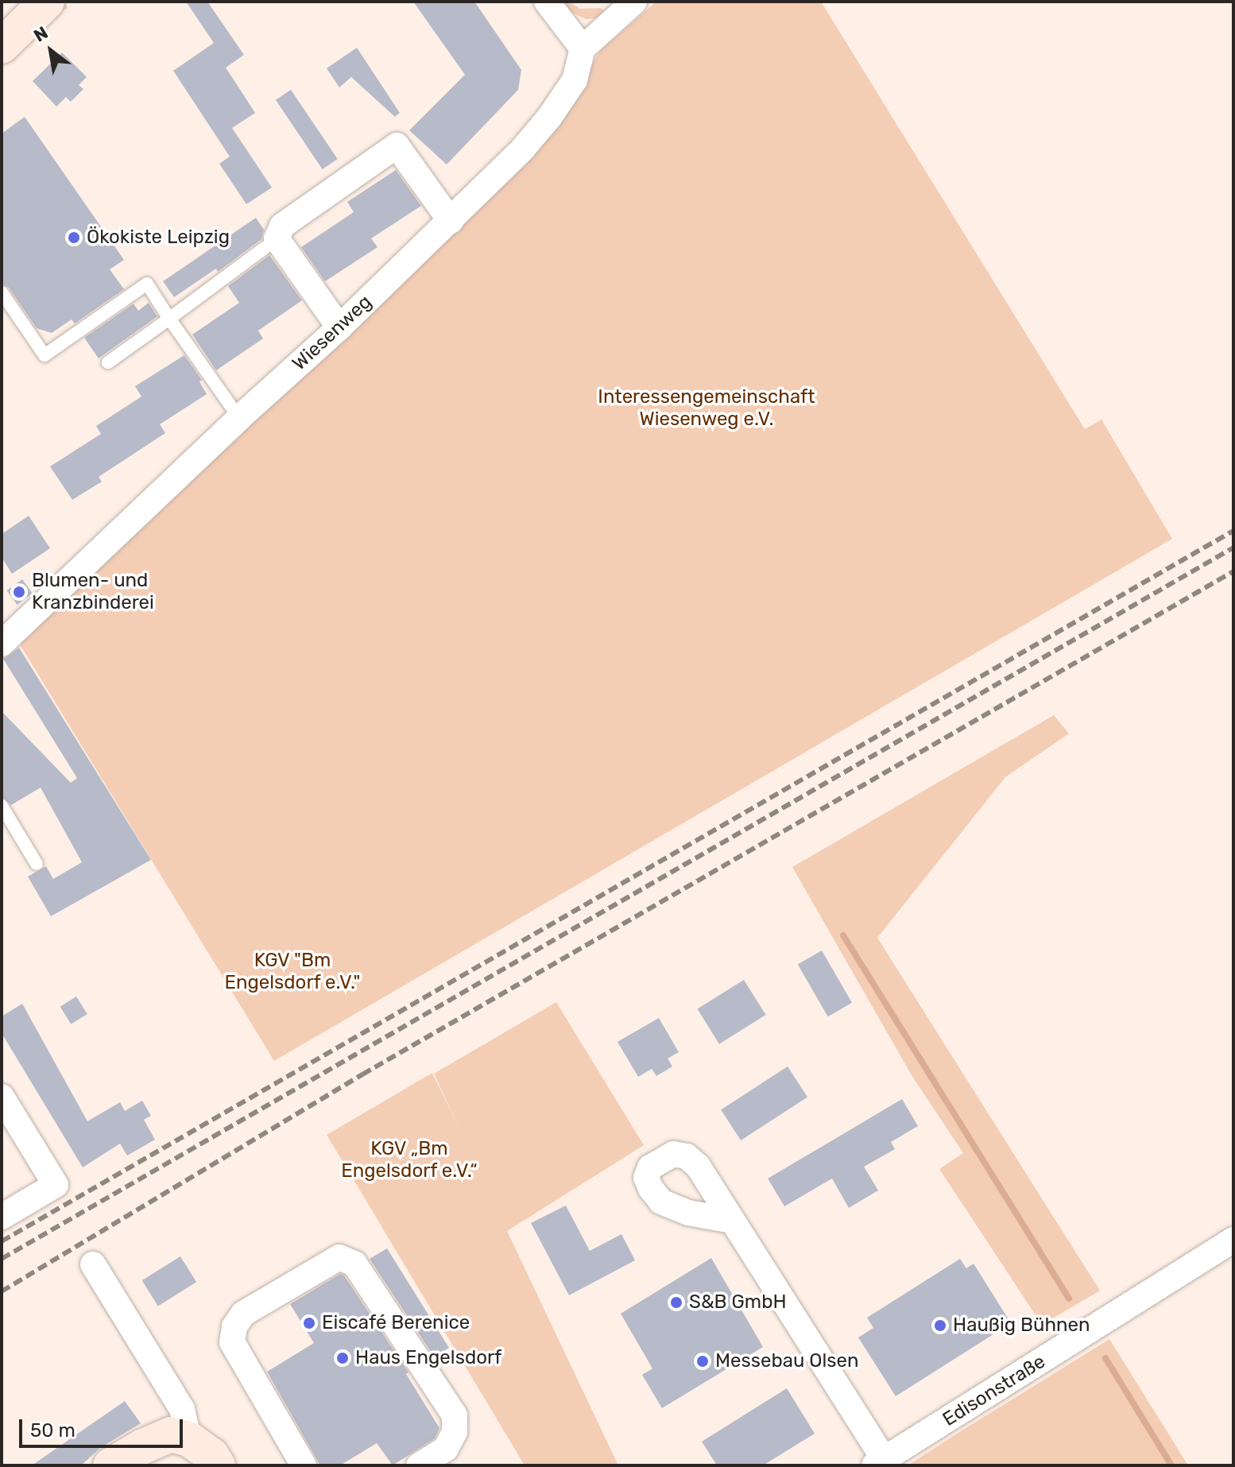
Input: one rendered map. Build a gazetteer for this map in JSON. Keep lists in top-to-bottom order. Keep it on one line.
{"streets":{"street":["Wiesenweg","Edisonstraße"]},"parks":["Interessengemeinschaft Wiesenweg e.V.","KGV \"Bm Engelsdorf e.V.\"","KGV „Bm Engelsdorf e.V.“"],"places":["Ökokiste Leipzig","Blumen- und Kranzbinderei","S&B GmbH","Eiscafé Berenice","Haußig Bühnen","Haus Engelsdorf","Messebau Olsen"],"scale_bar":"50 m","north":"top left"}
